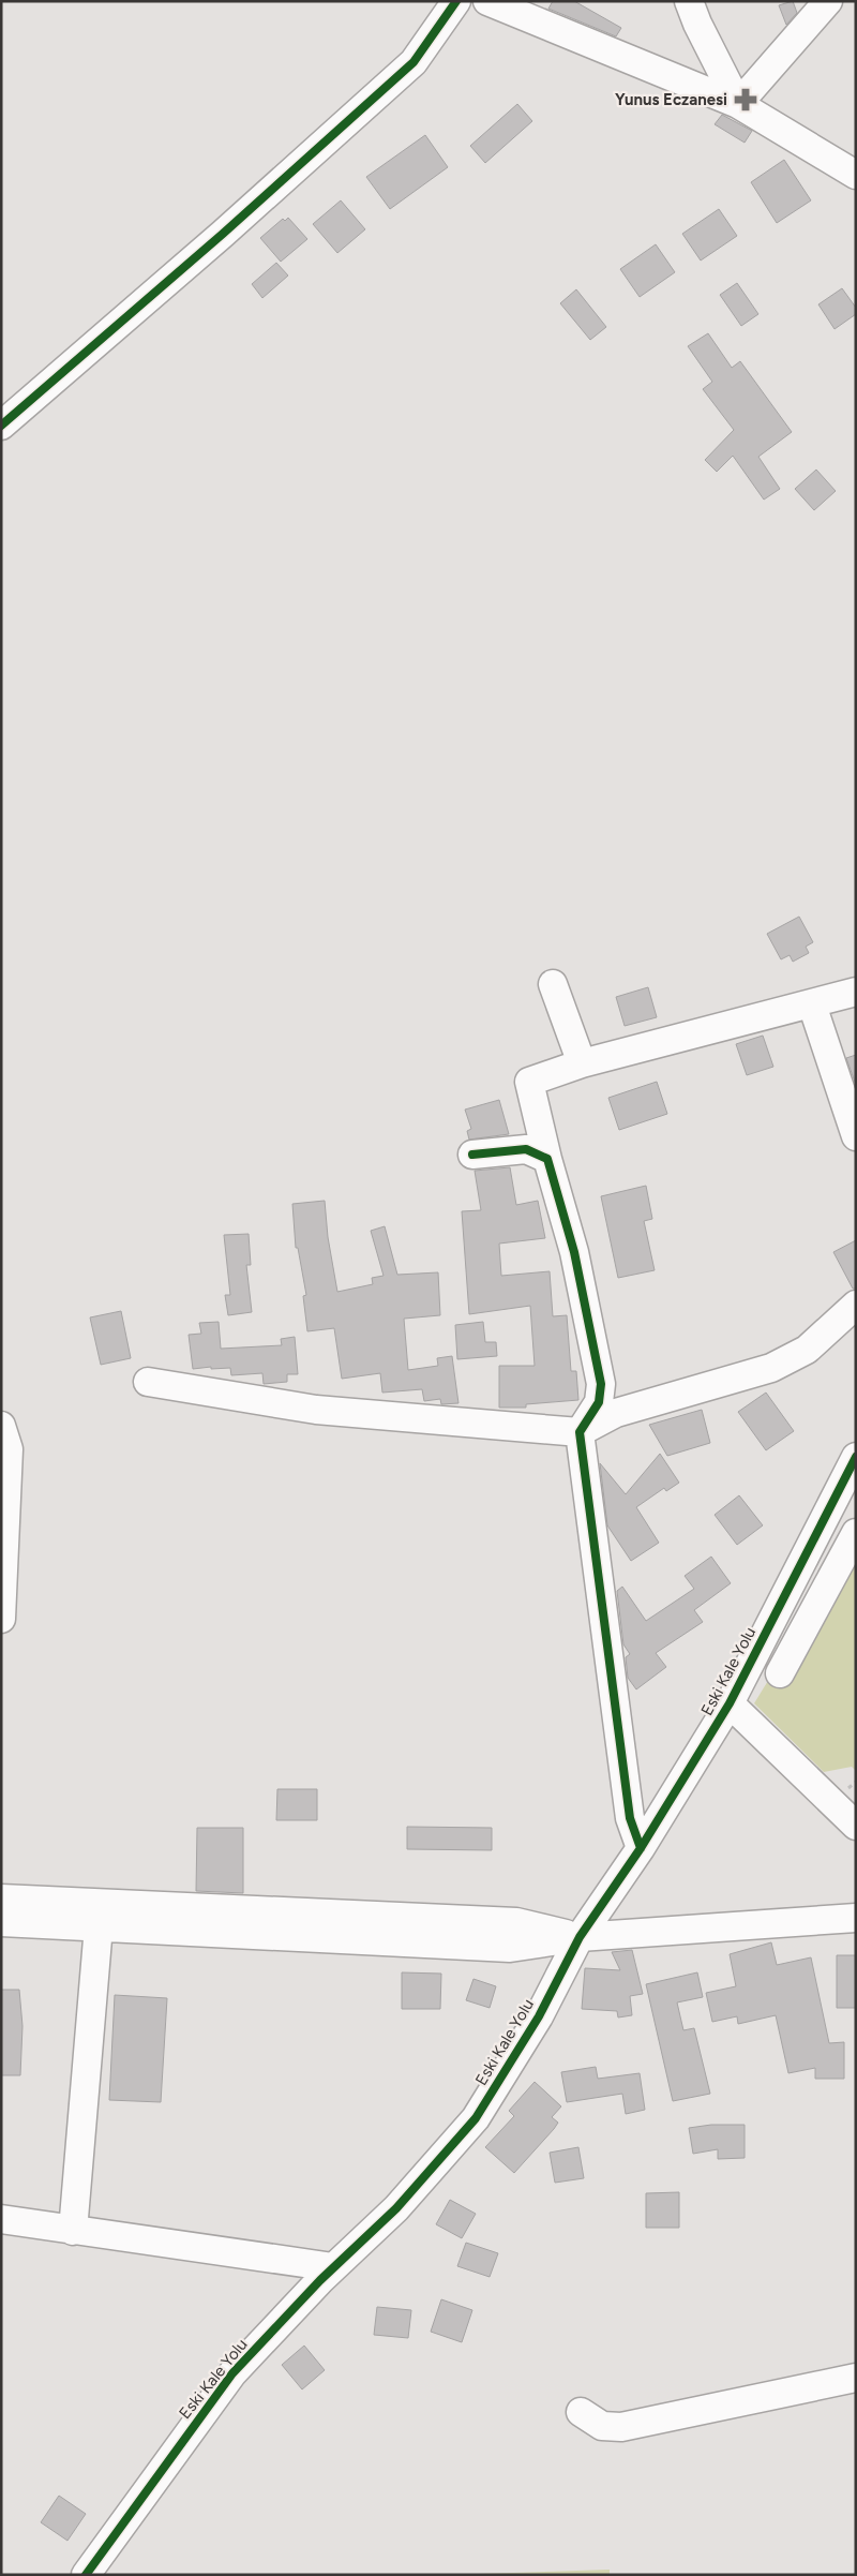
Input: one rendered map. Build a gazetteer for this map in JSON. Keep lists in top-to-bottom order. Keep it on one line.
{"streets":{"street":["Eski Kale Yolu"]},"places":{"pharmacy":["Yunus Eczanesi"]}}
